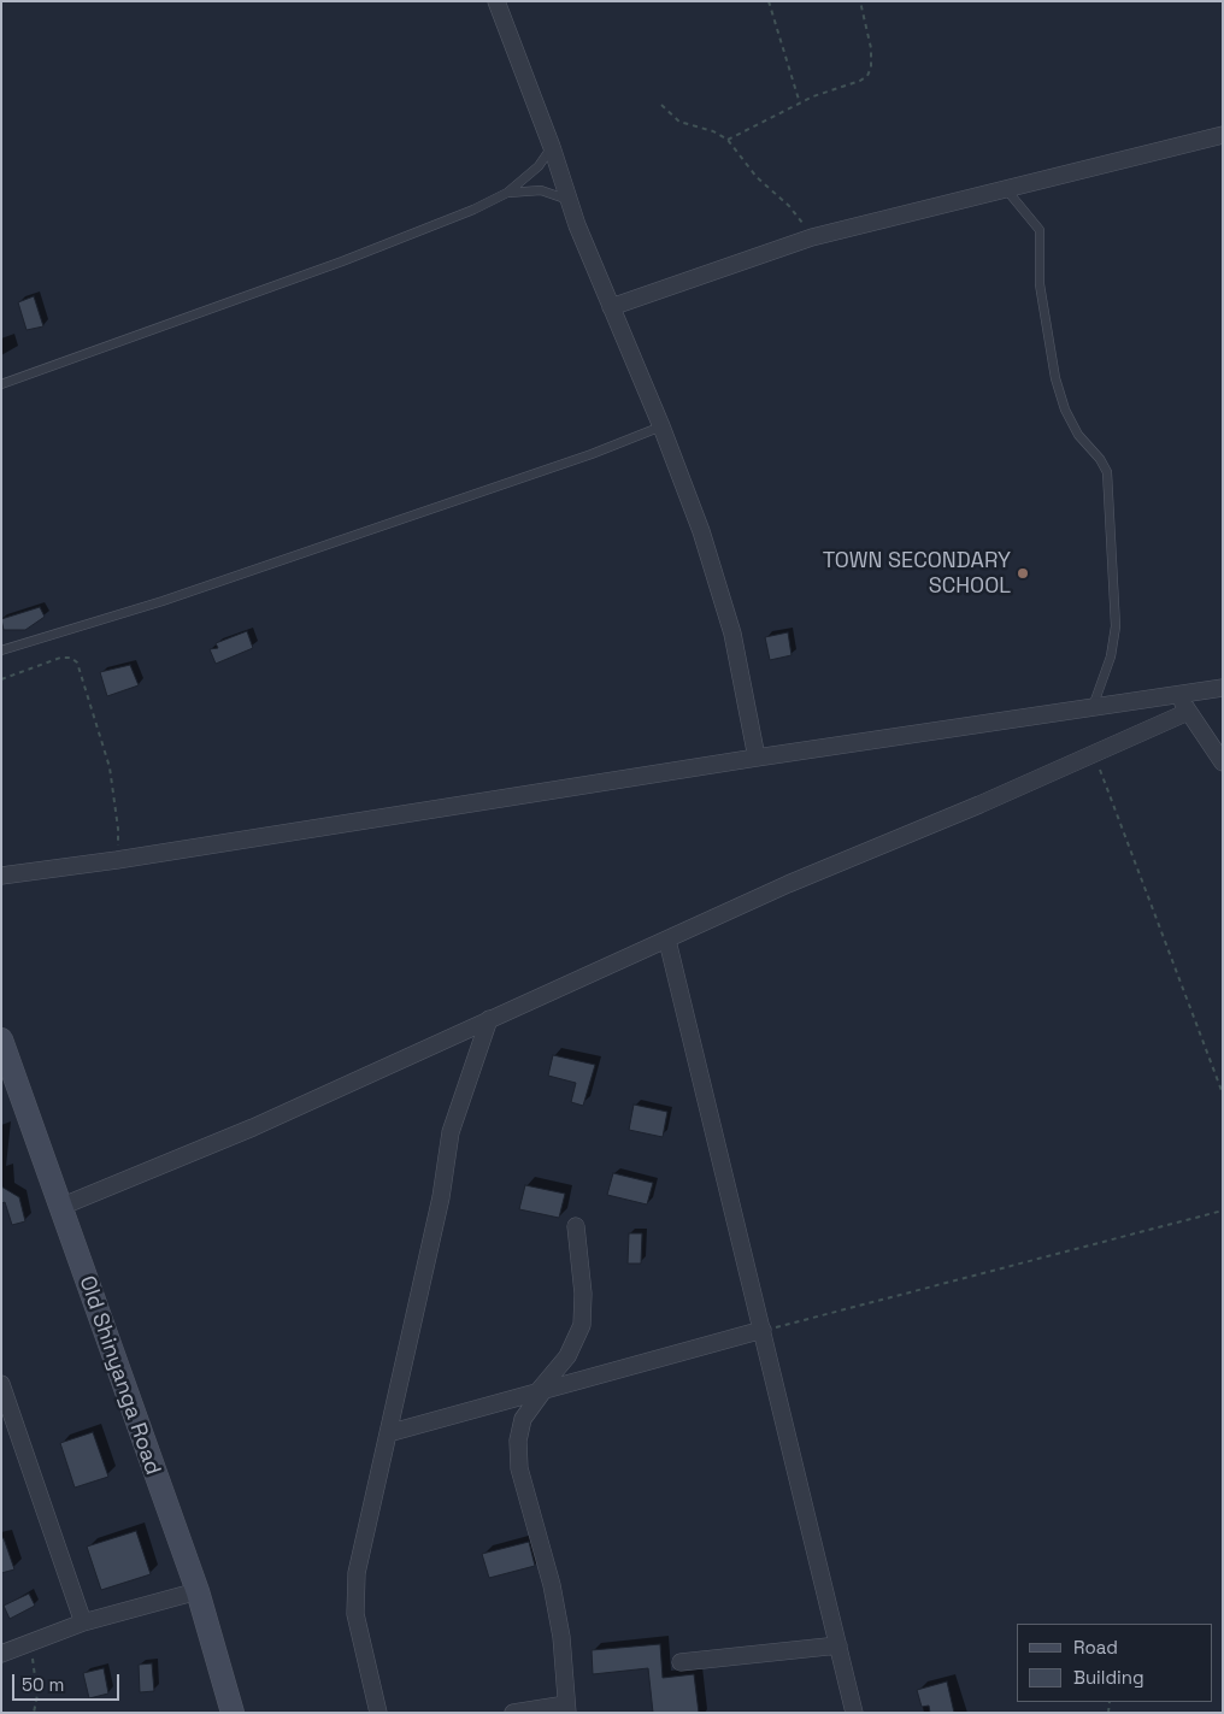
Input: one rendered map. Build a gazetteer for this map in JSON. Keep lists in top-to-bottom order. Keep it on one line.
{"streets":{"main road":["Old Shinyanga Road"]},"places":["TOWN SECONDARY SCHOOL"],"legend":["Road","Building"],"scale_bar":"50 m"}
